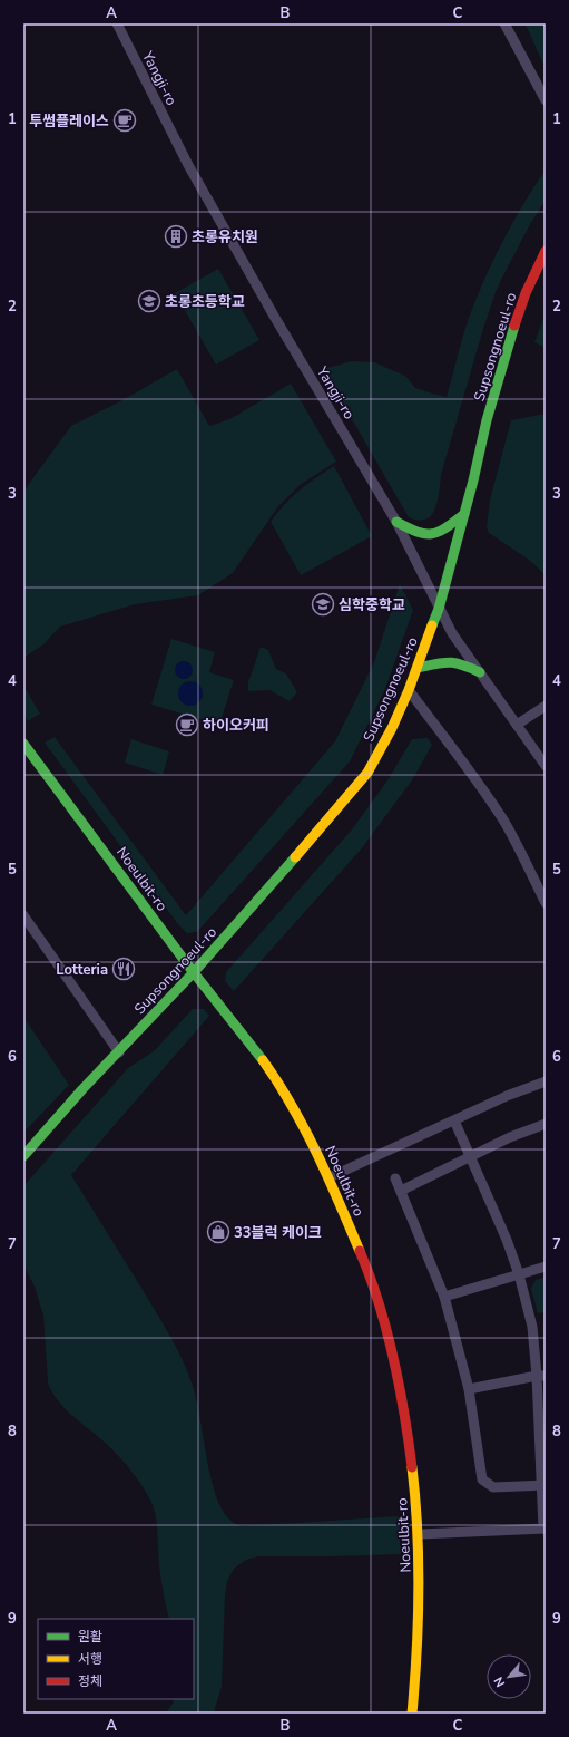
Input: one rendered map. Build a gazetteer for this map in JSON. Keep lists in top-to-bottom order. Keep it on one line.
{"streets":{"street":["Yangji-ro","Supsongnoeul-ro","Noeulbit-ro"]},"crossings":[["Yangji-ro","Supsongnoeul-ro"],["Supsongnoeul-ro","Noeulbit-ro"]],"places":{"cafe":["투썸플레이스","하이오커피"],"building":["초롱유치원"],"school or university":["초롱초등학교","심학중학교"],"restaurant":["Lotteria"],"shop":["33블럭 케이크"]},"legend":["원활","서행","정체"],"north":"bottom left","grid":{"columns":["A","B","C"],"rows":["1","2","3","4","5","6","7","8","9"]}}
